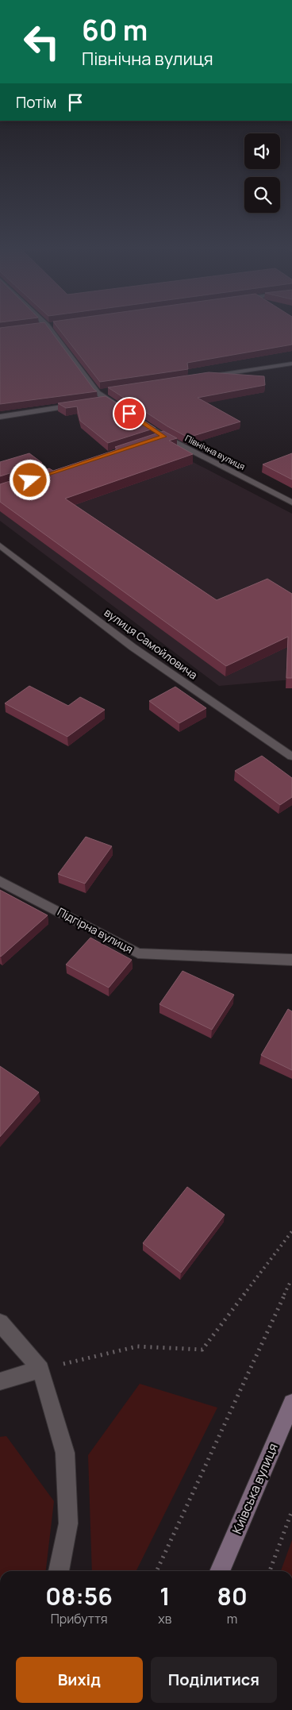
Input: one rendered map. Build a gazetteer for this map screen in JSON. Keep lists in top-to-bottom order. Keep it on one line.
{"streets":{"main road":["Київська вулиця"],"street":["Північна вулиця","вулиця Самойловича","Підгірна вулиця"]},"page":{"turn":["60 m","Північна вулиця"],"then":"Потім","eta":["08:56","Прибуття","1","хв","80","m"],"buttons":["Вихід","Поділитися"]}}
